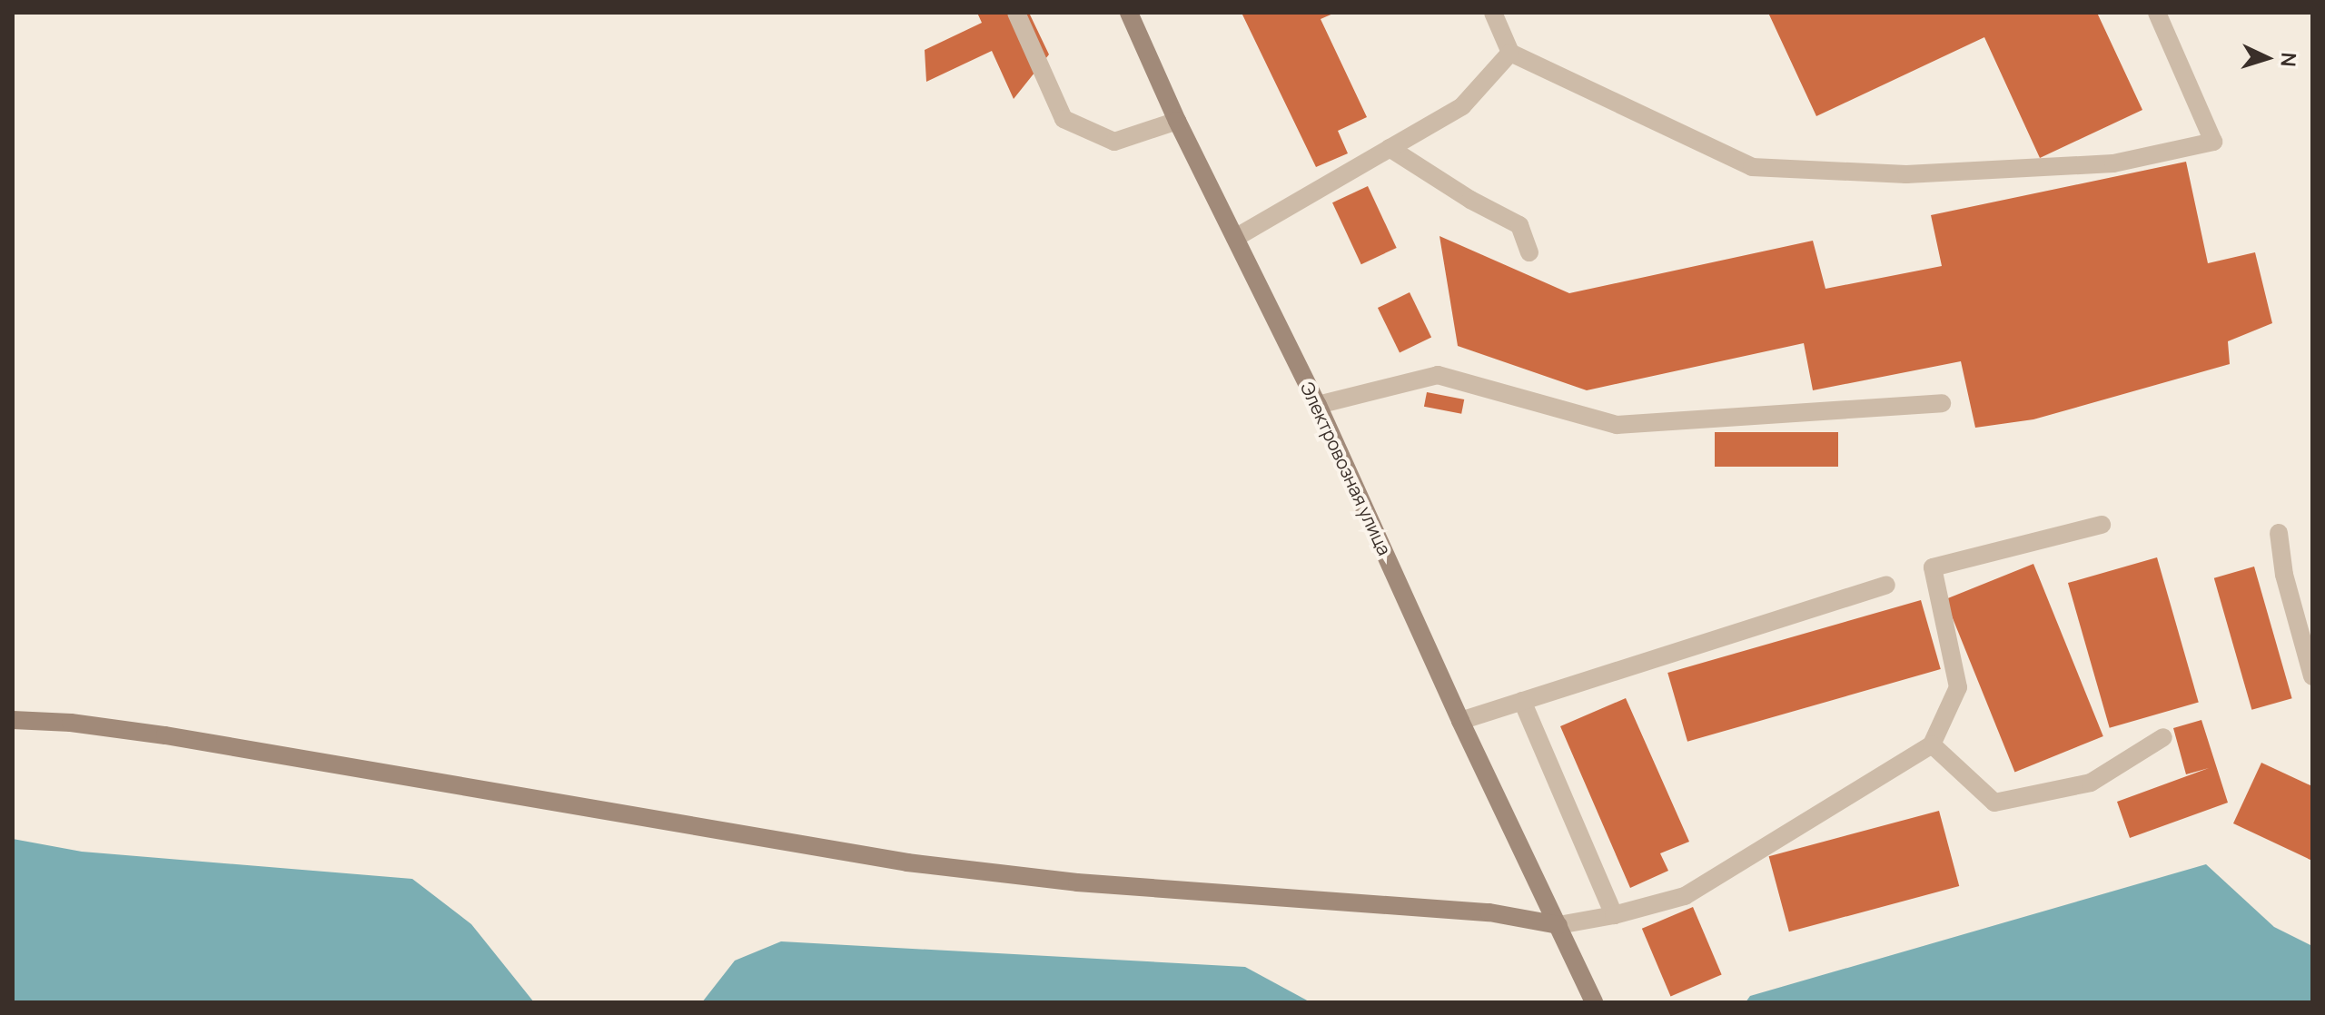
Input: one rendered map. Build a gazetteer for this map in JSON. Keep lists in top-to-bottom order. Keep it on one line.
{"streets":{"street":["Электровозная улица"]},"north":"right"}
